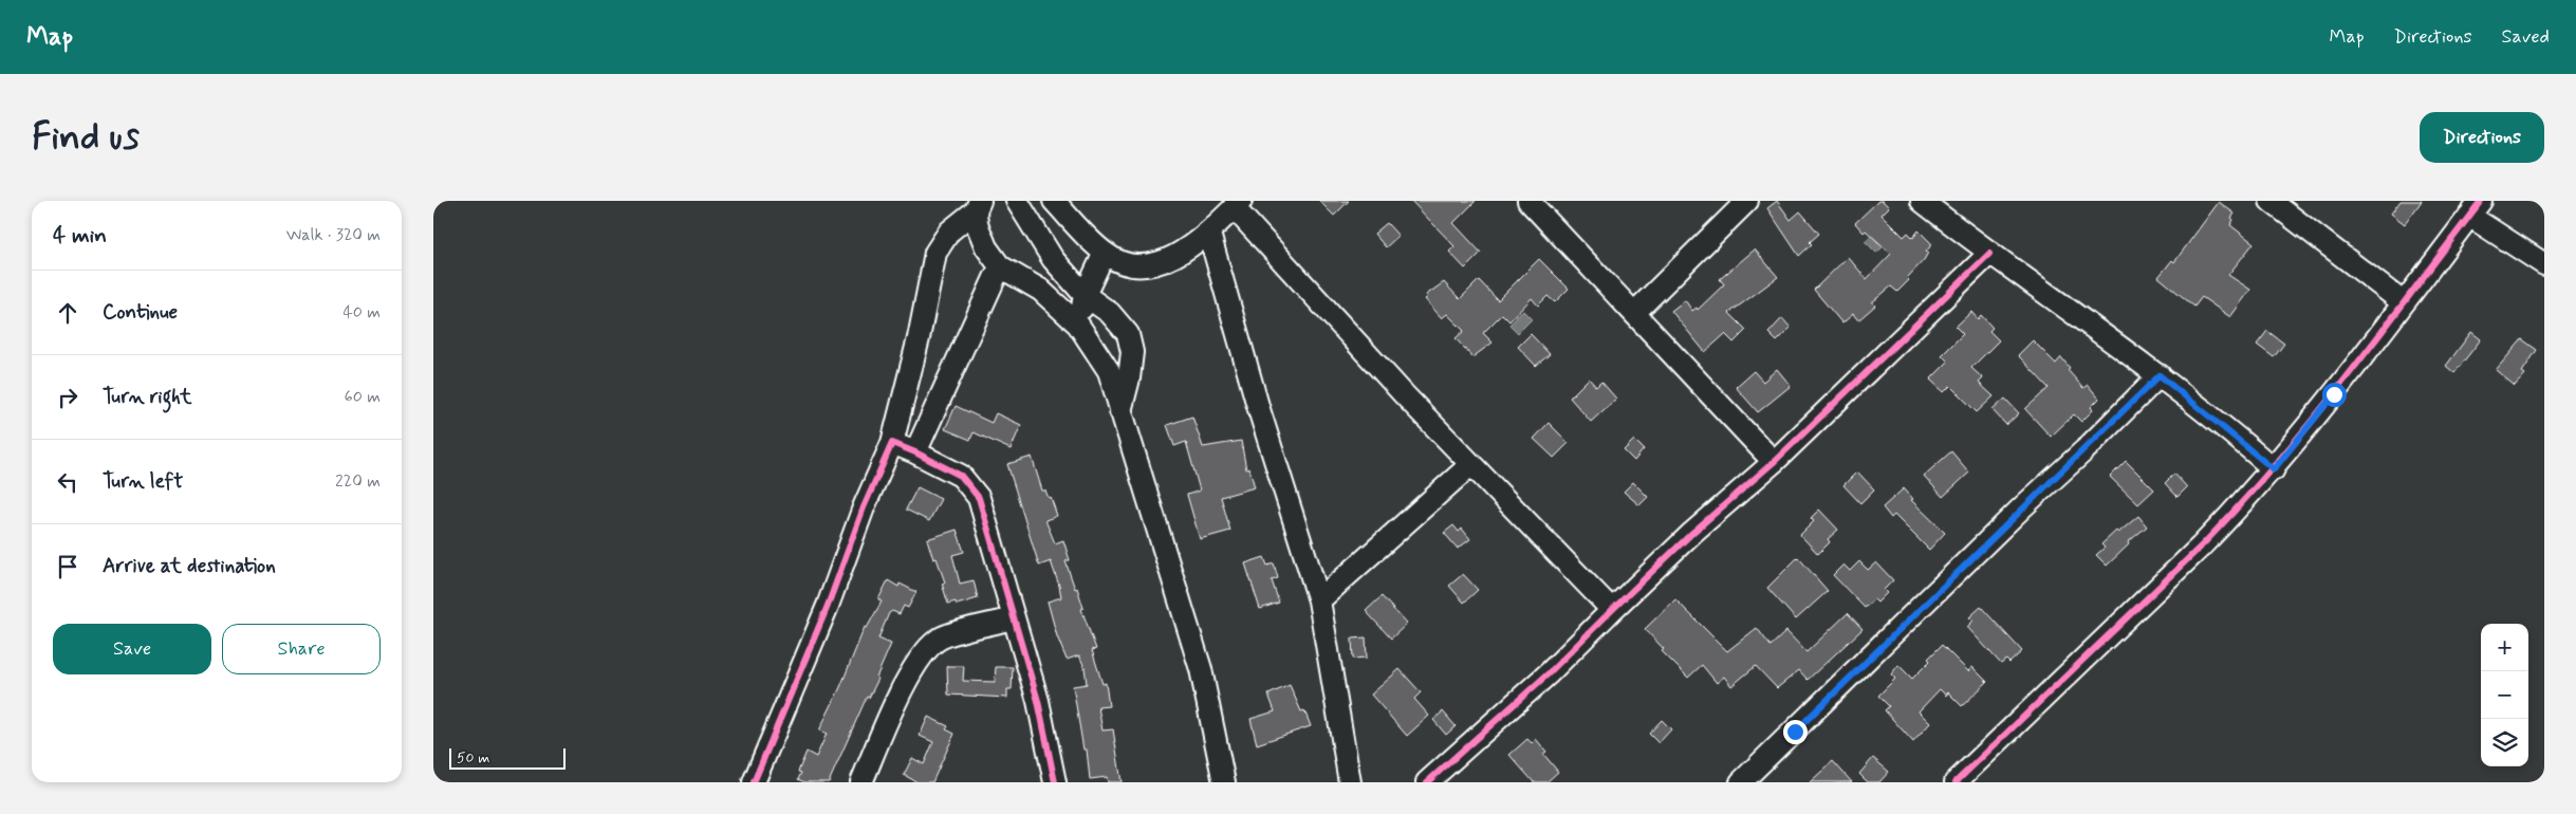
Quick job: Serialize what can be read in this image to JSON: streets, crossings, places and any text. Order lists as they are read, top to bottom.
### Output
{
  "scale_bar": "50 m",
  "page": {
    "header": "Map",
    "nav": ["Map", "Directions", "Saved"],
    "buttons": [
      "Directions",
      ["Save", "Share"]
    ],
    "title": "Find us",
    "heading": ["4 min", "Walk · 320 m"],
    "list": [
      ["Continue", "40 m"],
      ["Turn right", "60 m"],
      ["Turn left", "220 m"],
      "Arrive at destination"
    ],
    "map_buttons": ["+", "−"],
    "scale": "50 m"
  }
}
